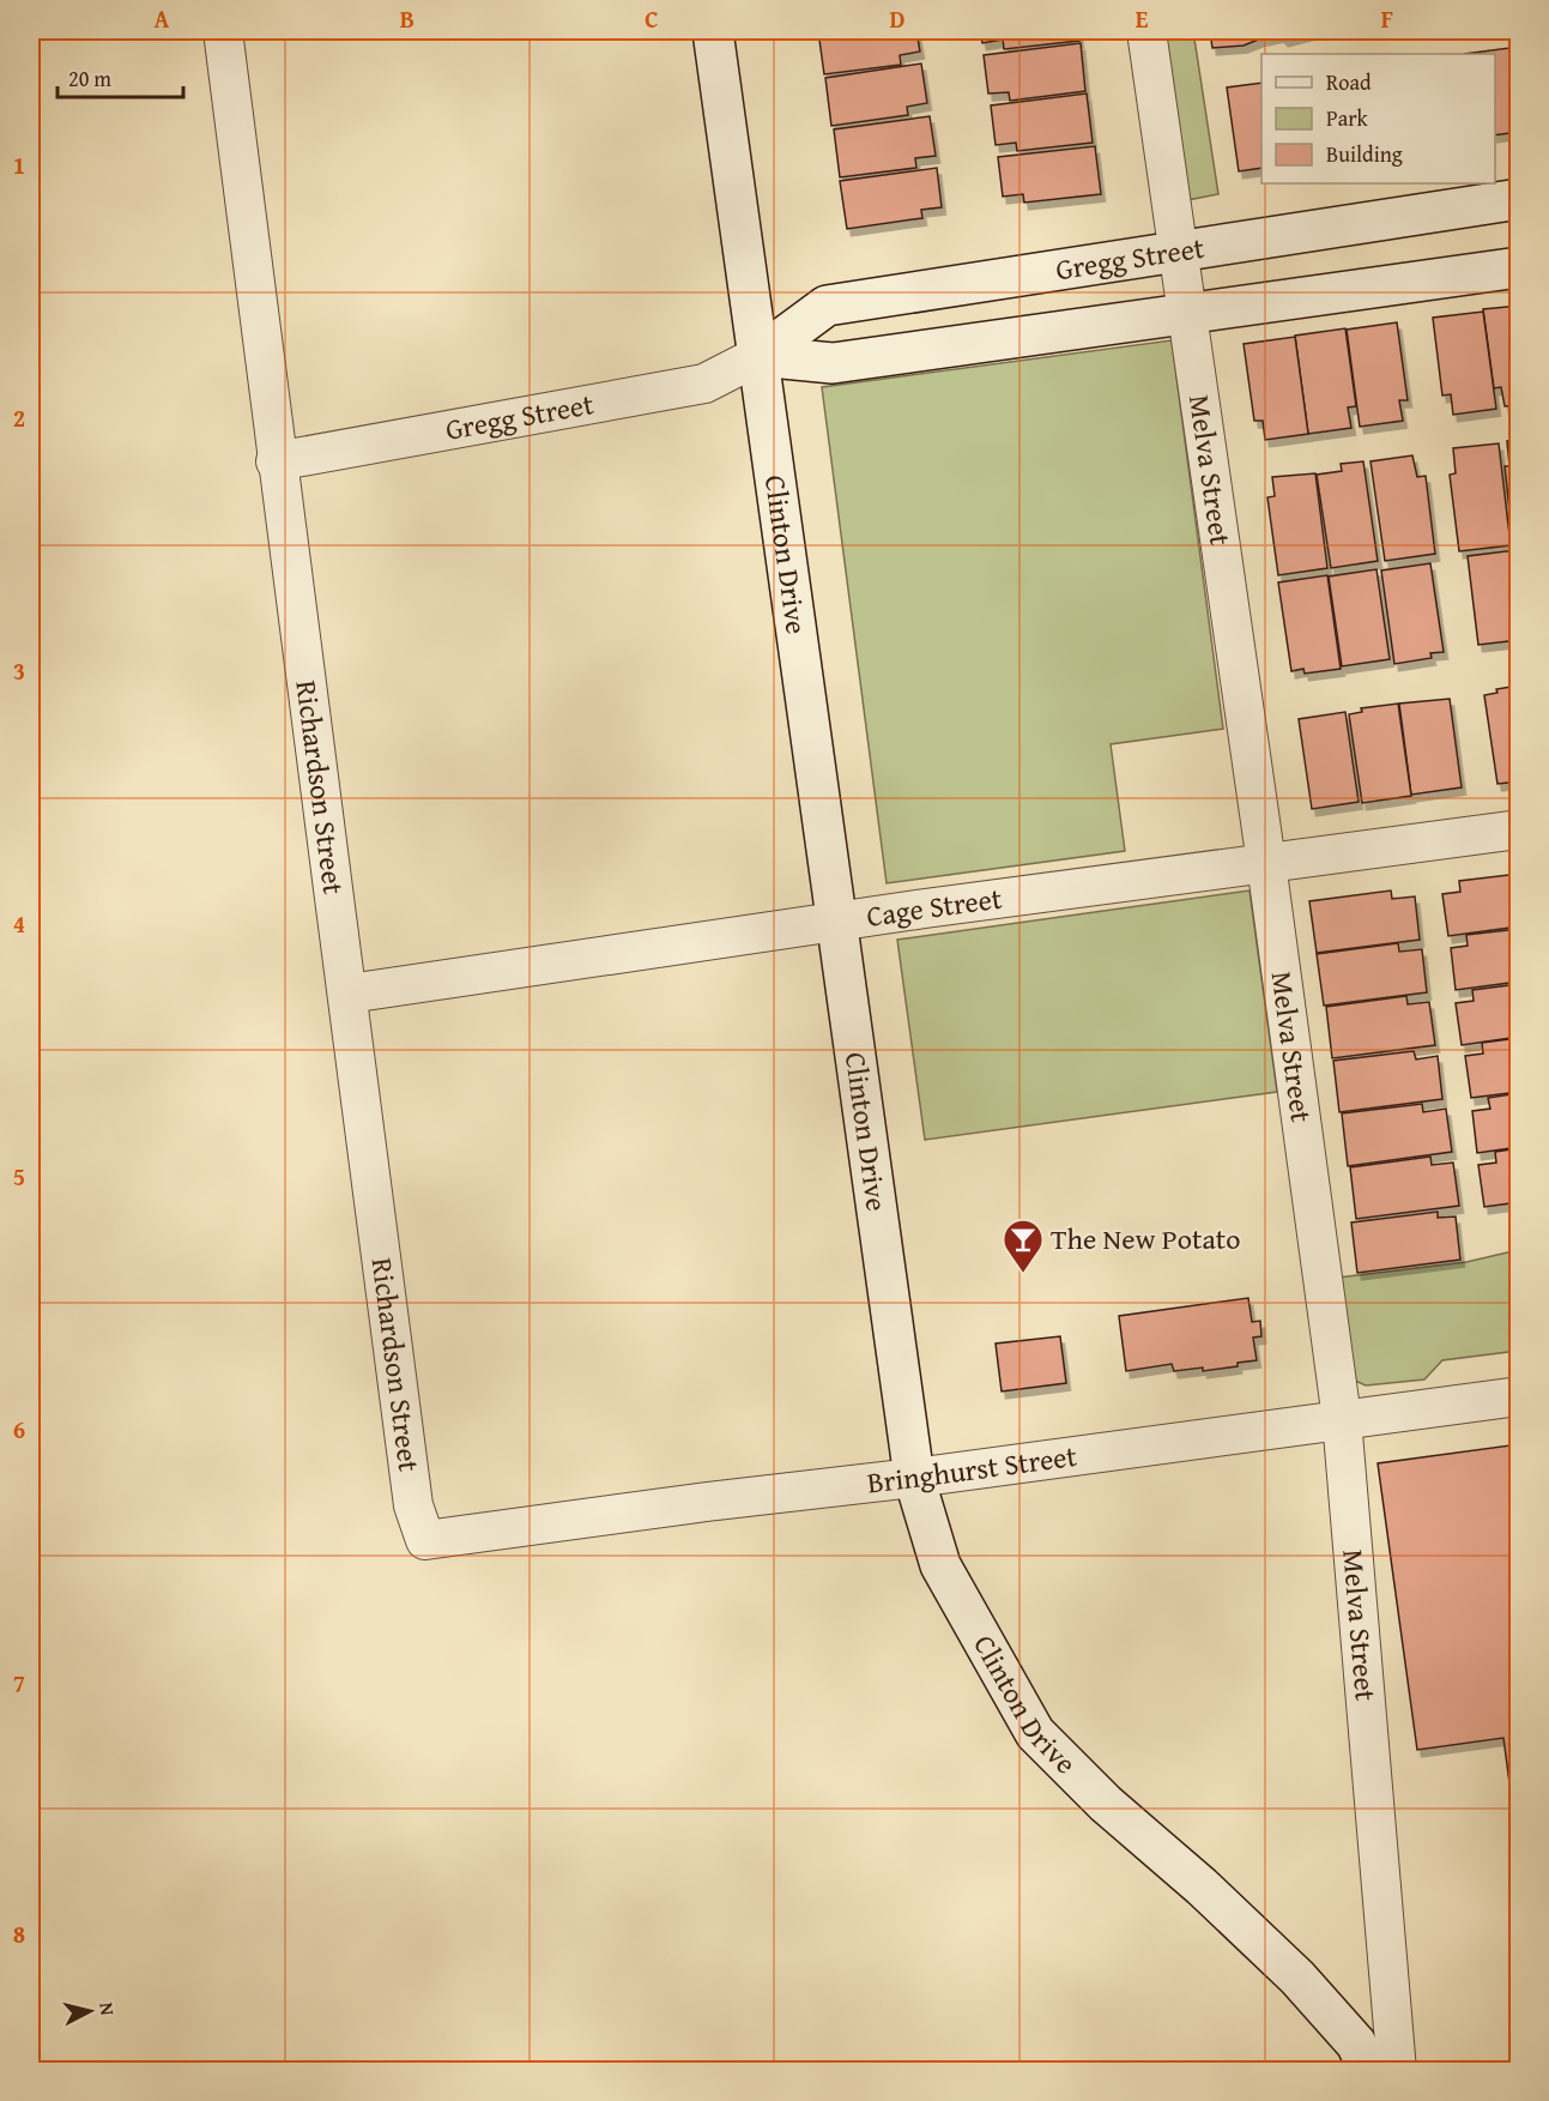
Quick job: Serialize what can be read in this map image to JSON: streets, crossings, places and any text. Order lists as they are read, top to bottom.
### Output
{
  "streets": {
    "main road": ["Gregg Street", "Clinton Drive"],
    "street": [
      "Melva Street",
      "Richardson Street",
      "Cage Street",
      "Bringhurst Street"
    ]
  },
  "crossings": [
    ["Gregg Street", "Melva Street"],
    ["Gregg Street", "Clinton Drive"],
    ["Gregg Street", "Richardson Street"],
    ["Melva Street", "Cage Street"],
    ["Melva Street", "Bringhurst Street"],
    ["Clinton Drive", "Cage Street"],
    ["Clinton Drive", "Bringhurst Street"],
    ["Richardson Street", "Cage Street"],
    ["Richardson Street", "Bringhurst Street"]
  ],
  "places": {
    "bar": ["The New Potato"]
  },
  "legend": ["Road", "Park", "Building"],
  "scale_bar": "20 m",
  "north": "right",
  "grid": {
    "columns": [
      "A",
      "B",
      "C",
      "D",
      "E",
      "F"
    ],
    "rows": [
      "1",
      "2",
      "3",
      "4",
      "5",
      "6",
      "7",
      "8"
    ]
  }
}
